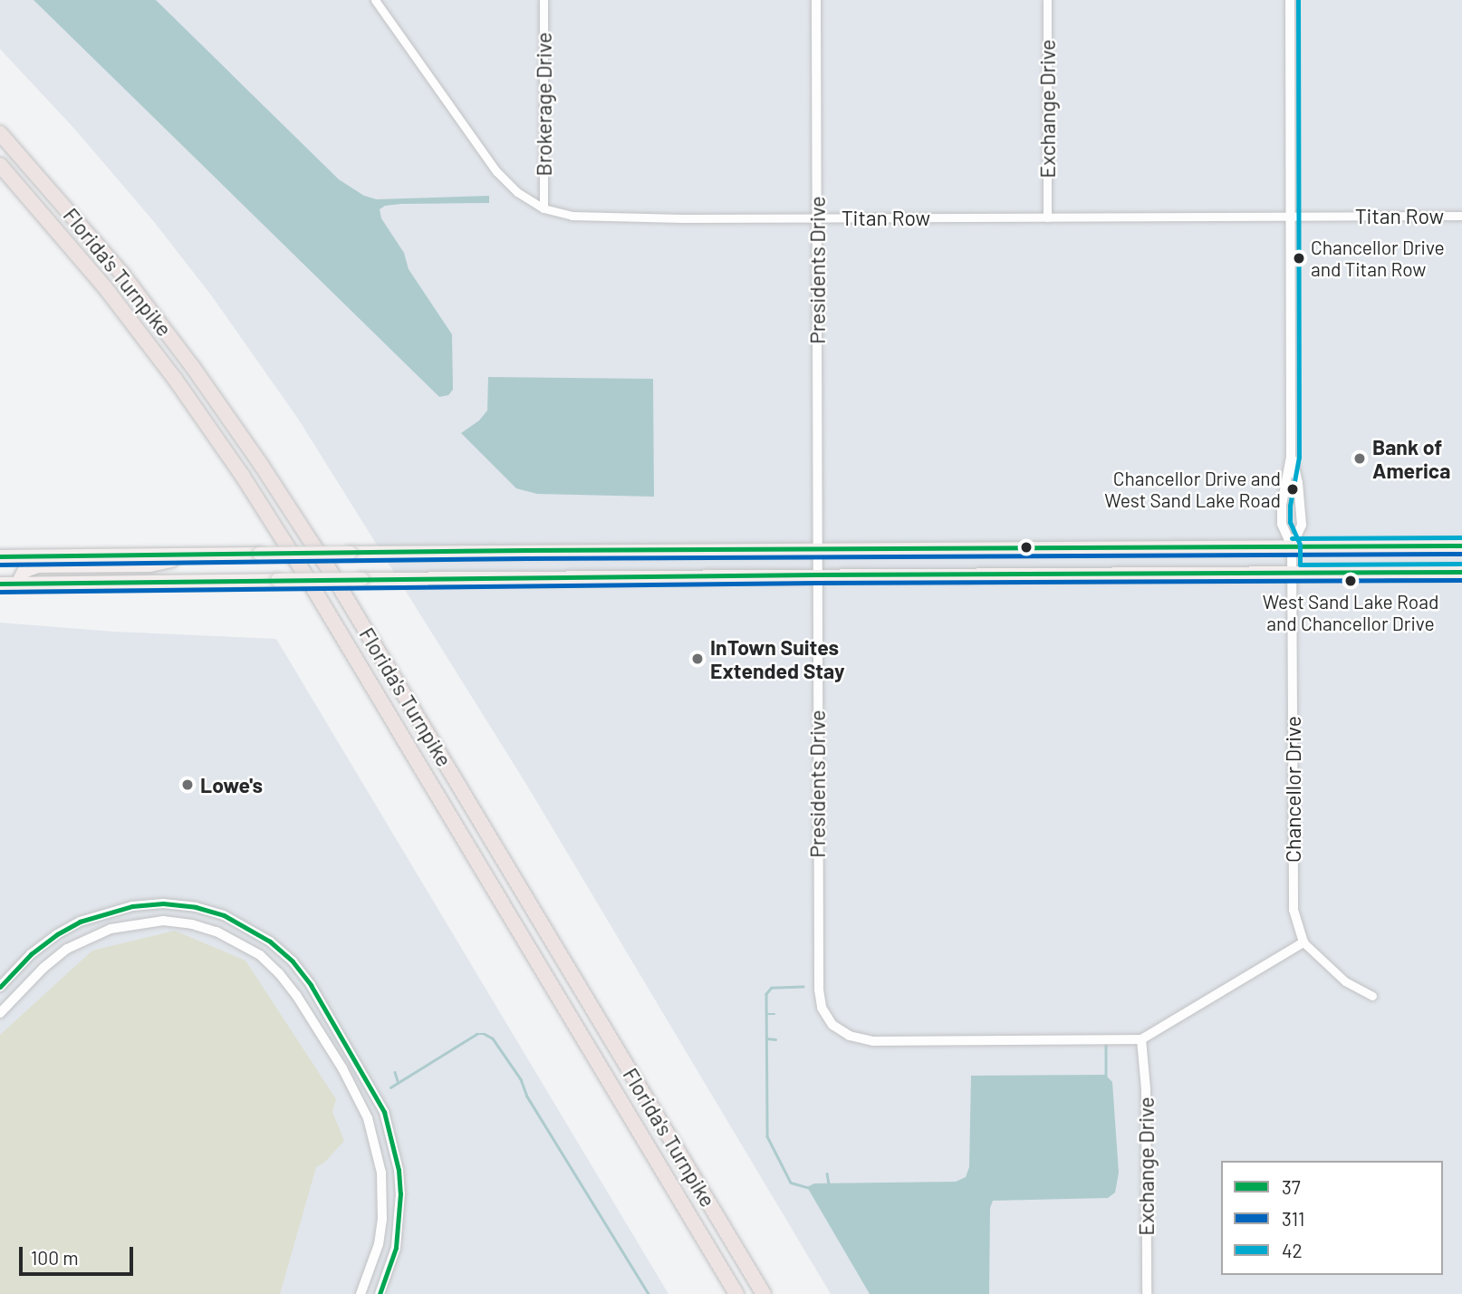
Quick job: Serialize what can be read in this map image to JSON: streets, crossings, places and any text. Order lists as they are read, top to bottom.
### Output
{
  "streets": {
    "highway": ["Florida's Turnpike"],
    "street": [
      "Brokerage Drive",
      "Exchange Drive",
      "Titan Row",
      "Presidents Drive",
      "Chancellor Drive"
    ]
  },
  "crossings": [
    ["Brokerage Drive", "Titan Row"],
    ["Exchange Drive", "Titan Row"],
    ["Exchange Drive", "Presidents Drive"],
    ["Titan Row", "Presidents Drive"],
    ["Titan Row", "Chancellor Drive"]
  ],
  "places": [
    "Chancellor Drive and Titan Row",
    "Bank of America",
    "Chancellor Drive and West Sand Lake Road",
    "West Sand Lake Road and Chancellor Drive",
    "InTown Suites Extended Stay",
    "Lowe's"
  ],
  "lines": ["transit line 42", "transit line 37", "transit line 311"],
  "legend": ["37", "311", "42"],
  "scale_bar": "100 m"
}
